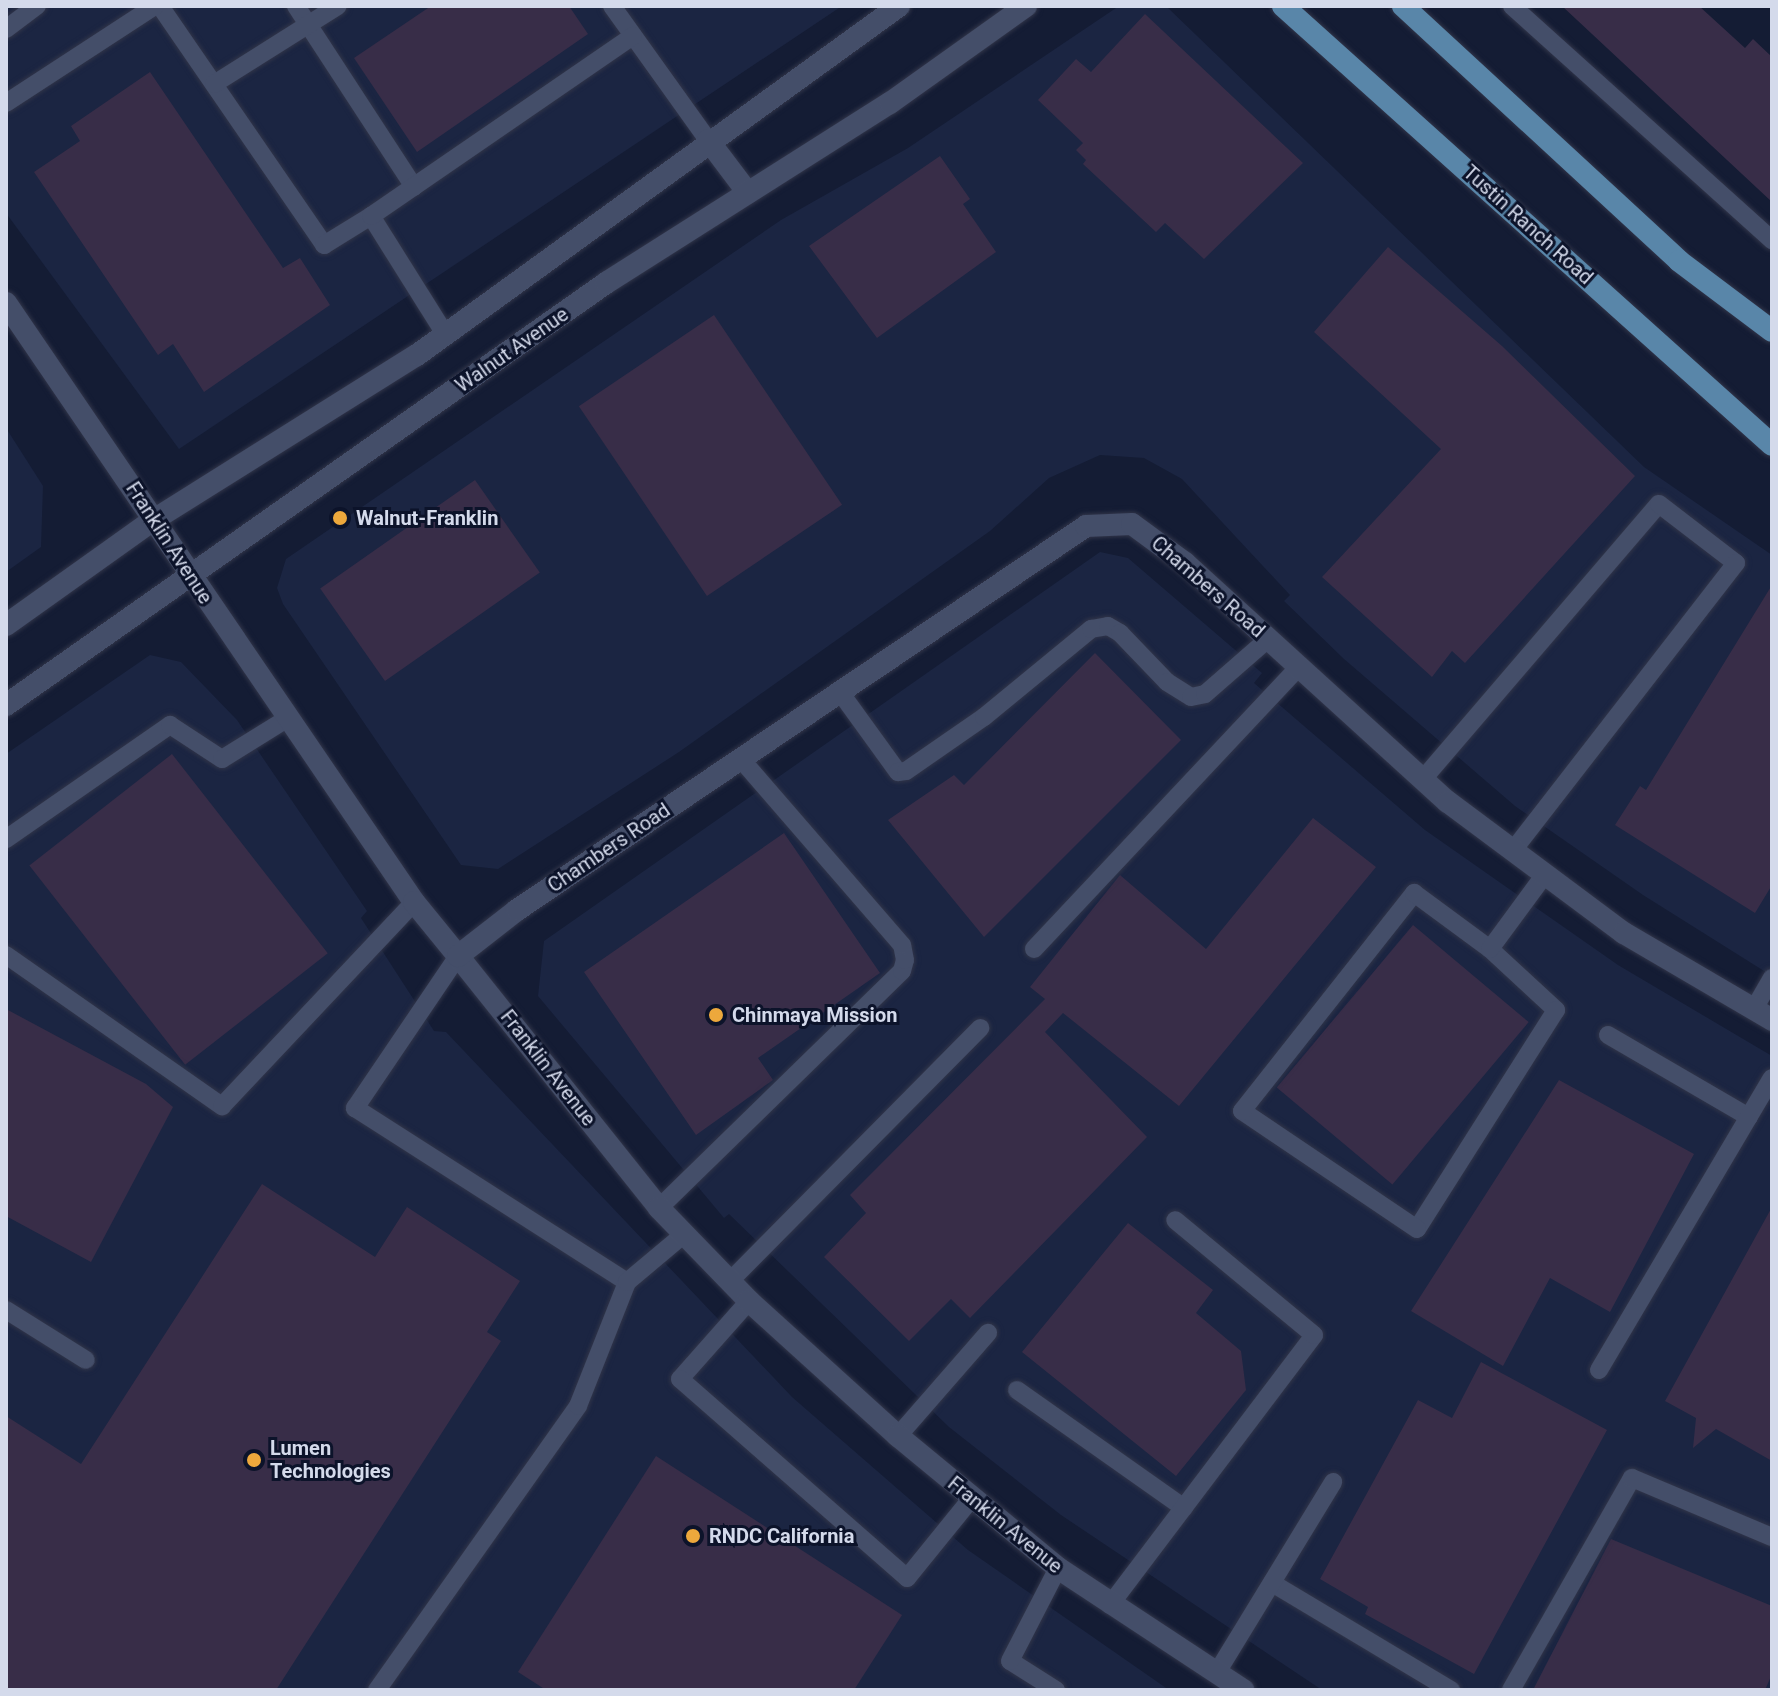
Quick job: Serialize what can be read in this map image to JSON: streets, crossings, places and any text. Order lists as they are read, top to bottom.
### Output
{
  "streets": {
    "main road": ["Tustin Ranch Road"],
    "street": ["Walnut Avenue", "Franklin Avenue", "Chambers Road"]
  },
  "crossings": [
    ["Walnut Avenue", "Franklin Avenue"],
    ["Franklin Avenue", "Chambers Road"]
  ],
  "places": [
    "Walnut-Franklin",
    "Chinmaya Mission",
    "Lumen Technologies",
    "RNDC California"
  ]
}
